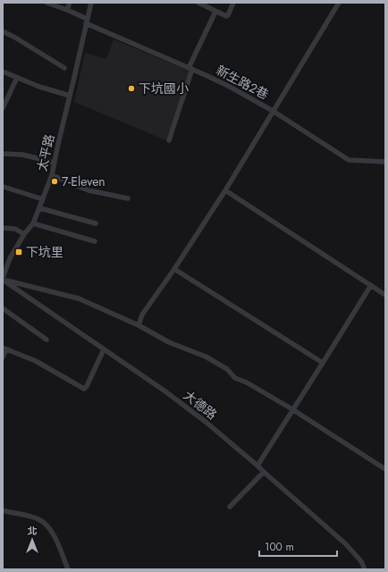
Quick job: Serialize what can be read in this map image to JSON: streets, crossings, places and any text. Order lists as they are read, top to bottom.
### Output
{
  "streets": {
    "street": ["新生路2巷", "太平路", "大德路"]
  },
  "crossings": [
    ["新生路2巷", "太平路"],
    ["太平路", "大德路"]
  ],
  "places": {
    "other": ["下坑國小", "7-Eleven"],
    "transit": ["下坑里"]
  },
  "scale_bar": "100 m",
  "north": "top"
}
